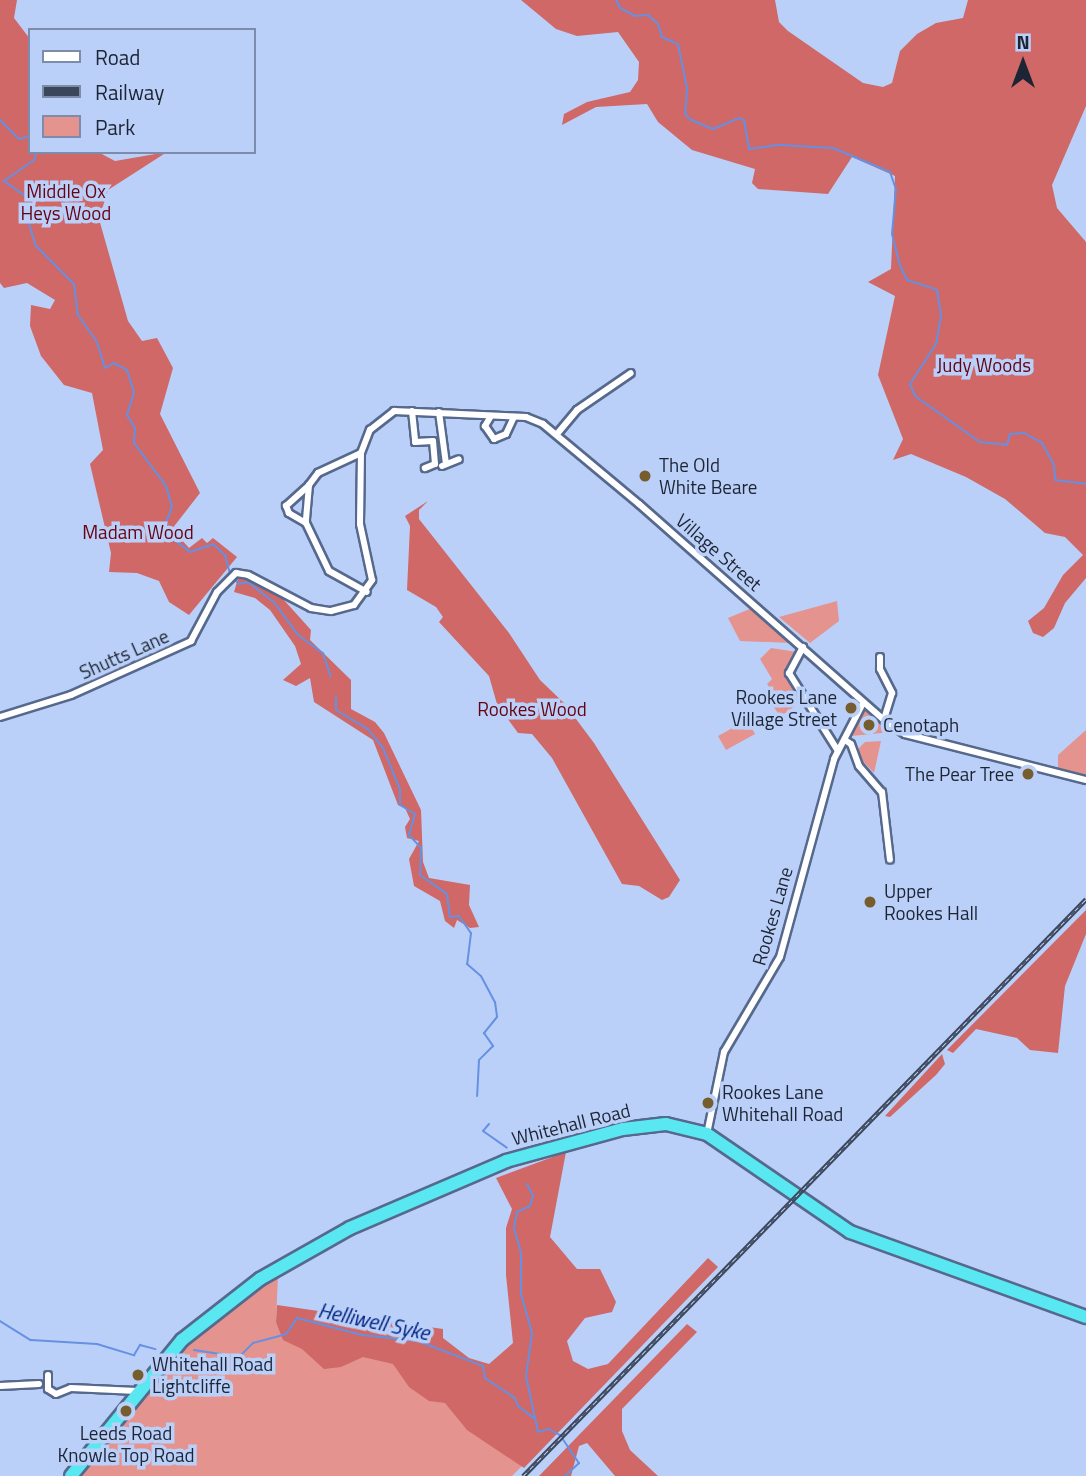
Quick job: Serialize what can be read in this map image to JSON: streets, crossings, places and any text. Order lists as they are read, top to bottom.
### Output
{
  "streets": {
    "highway": ["Whitehall Road"],
    "street": ["Village Street", "Shutts Lane", "Rookes Lane"]
  },
  "crossings": [
    ["Village Street", "Rookes Lane"],
    ["Rookes Lane", "Whitehall Road"]
  ],
  "water": ["Helliwell Syke"],
  "parks": [
    "Middle Ox Heys Wood",
    "Judy Woods",
    "Madam Wood",
    "Rookes Wood"
  ],
  "places": [
    "The Old White Beare",
    "Rookes Lane Village Street",
    "Cenotaph",
    "The Pear Tree",
    "Upper Rookes Hall",
    "Rookes Lane Whitehall Road",
    "Whitehall Road Lightcliffe",
    "Leeds Road Knowle Top Road"
  ],
  "legend": ["Road", "Railway", "Park"],
  "north": "top"
}
